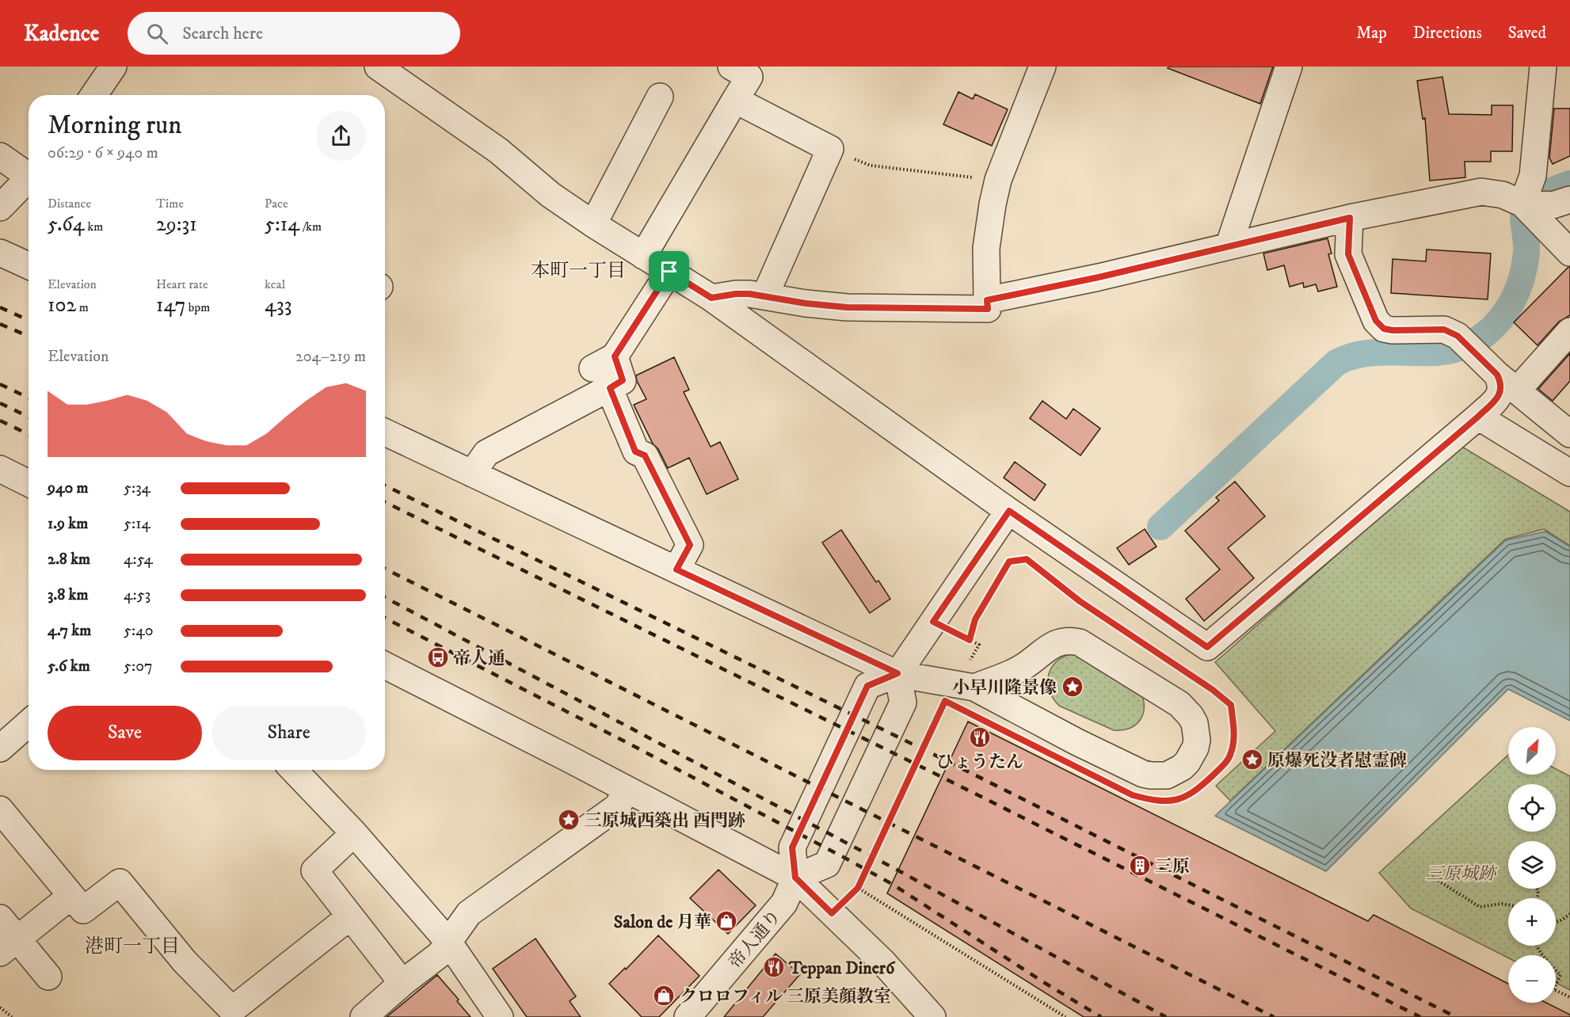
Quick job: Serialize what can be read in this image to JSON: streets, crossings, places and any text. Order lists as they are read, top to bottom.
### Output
{
  "streets": {
    "street": ["帝人通り"]
  },
  "districts": ["本町一丁目", "港町一丁目"],
  "parks": ["三原城跡"],
  "places": {
    "bus stop": ["帝人通"],
    "place": ["小早川隆景像", "原爆死没者慰霊碑", "三原城西築出 酉門跡"],
    "restaurant": ["ひょうたん", "Teppan Diner6"],
    "building": ["三原"],
    "shop": ["Salon de 月華", "クロロフィル 三原美顔教室"]
  },
  "north": "top right",
  "page": {
    "header": "Kadence",
    "search": "Search here",
    "nav": ["Map", "Directions", "Saved"],
    "heading": ["Morning run", "06:29 · 6 × 940 m"],
    "stats": [
      ["Distance", "5.64 km"],
      ["Time", "29:31"],
      ["Pace", "5:14 /km"],
      ["Elevation", "102 m"],
      ["Heart rate", "147 bpm"],
      ["kcal", "433"]
    ],
    "chart": ["Elevation", "204–219 m"],
    "list": [
      {
        "name": "940 m",
        "note": "5:34"
      },
      {
        "name": "1.9 km",
        "note": "5:14"
      },
      {
        "name": "2.8 km",
        "note": "4:54"
      },
      {
        "name": "3.8 km",
        "note": "4:53"
      },
      {
        "name": "4.7 km",
        "note": "5:40"
      },
      {
        "name": "5.6 km",
        "note": "5:07"
      }
    ],
    "buttons": ["Save", "Share"],
    "map_buttons": ["+", "−"]
  }
}
